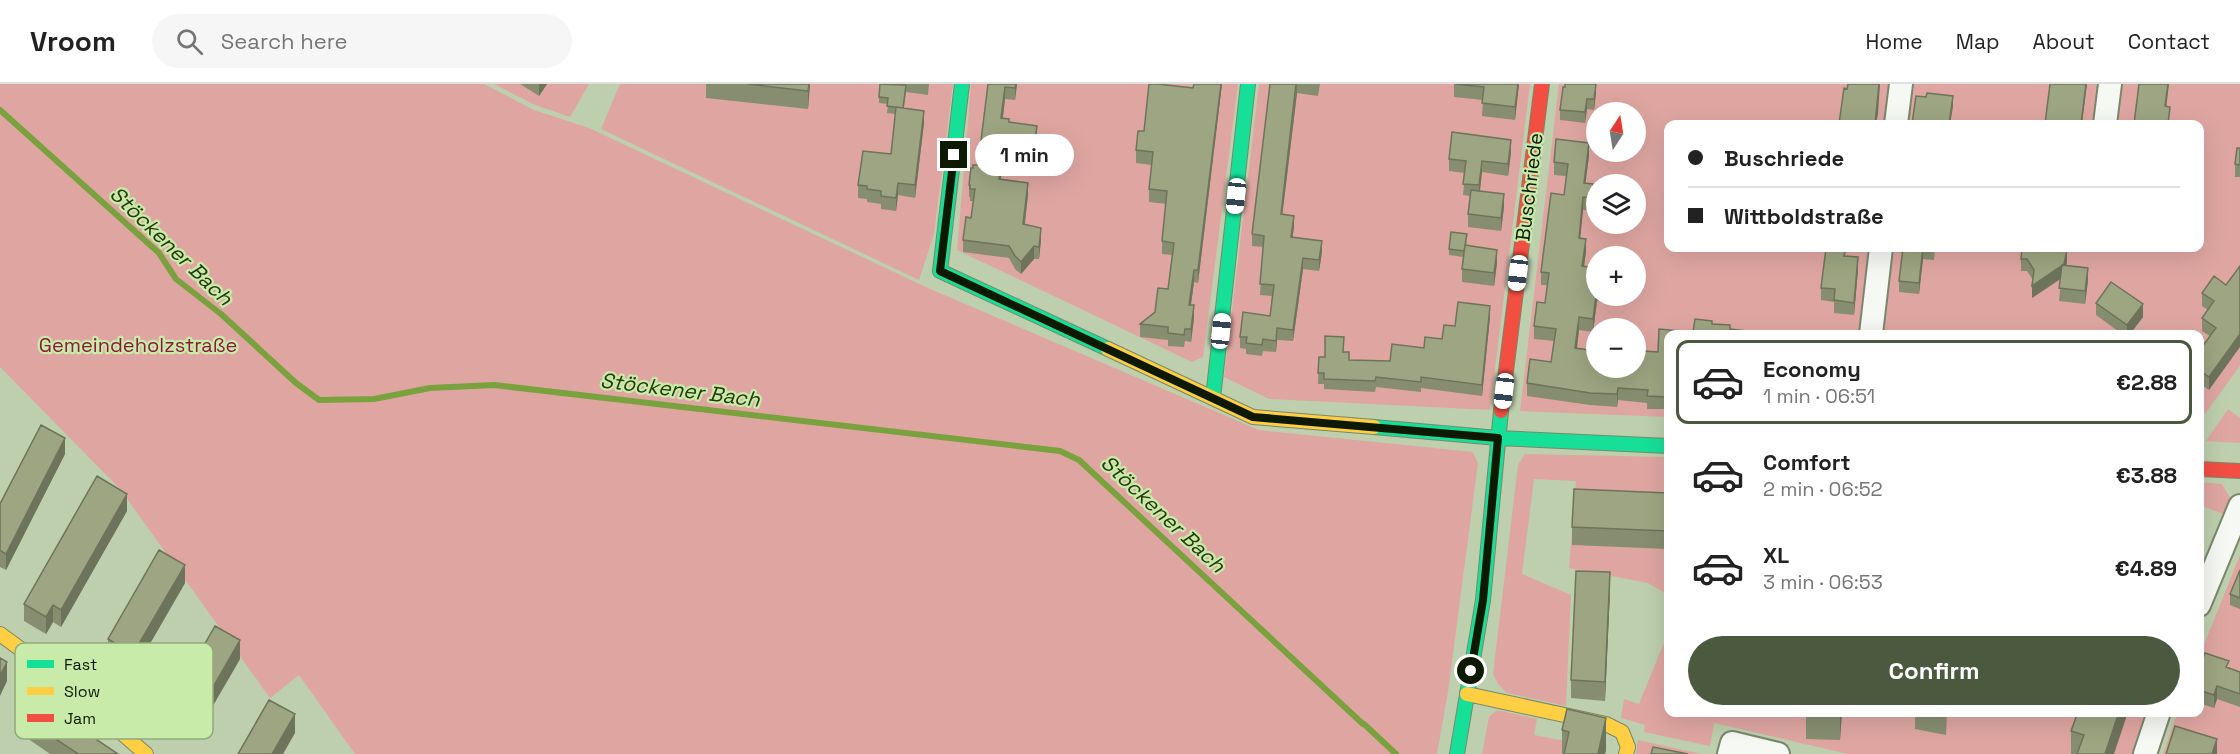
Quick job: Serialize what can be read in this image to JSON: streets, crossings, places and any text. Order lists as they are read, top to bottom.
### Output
{
  "streets": {
    "street": ["Buschriede"]
  },
  "water": ["Stöckener Bach"],
  "parks": ["Gemeindeholzstraße"],
  "legend": ["Fast", "Slow", "Jam"],
  "north": "top",
  "page": {
    "header": "Vroom",
    "search": "Search here",
    "nav": [
      "Home",
      "Map",
      "About",
      "Contact"
    ],
    "map_buttons": ["+", "−"],
    "banner": ["Buschriede", "Wittboldstraße"],
    "bubble": "1 min",
    "list": [
      {
        "name": "Economy",
        "note": "1 min · 06:51",
        "value": "€2.88"
      },
      {
        "name": "Comfort",
        "note": "2 min · 06:52",
        "value": "€3.88"
      },
      {
        "name": "XL",
        "note": "3 min · 06:53",
        "value": "€4.89"
      }
    ],
    "buttons": "Confirm"
  }
}
